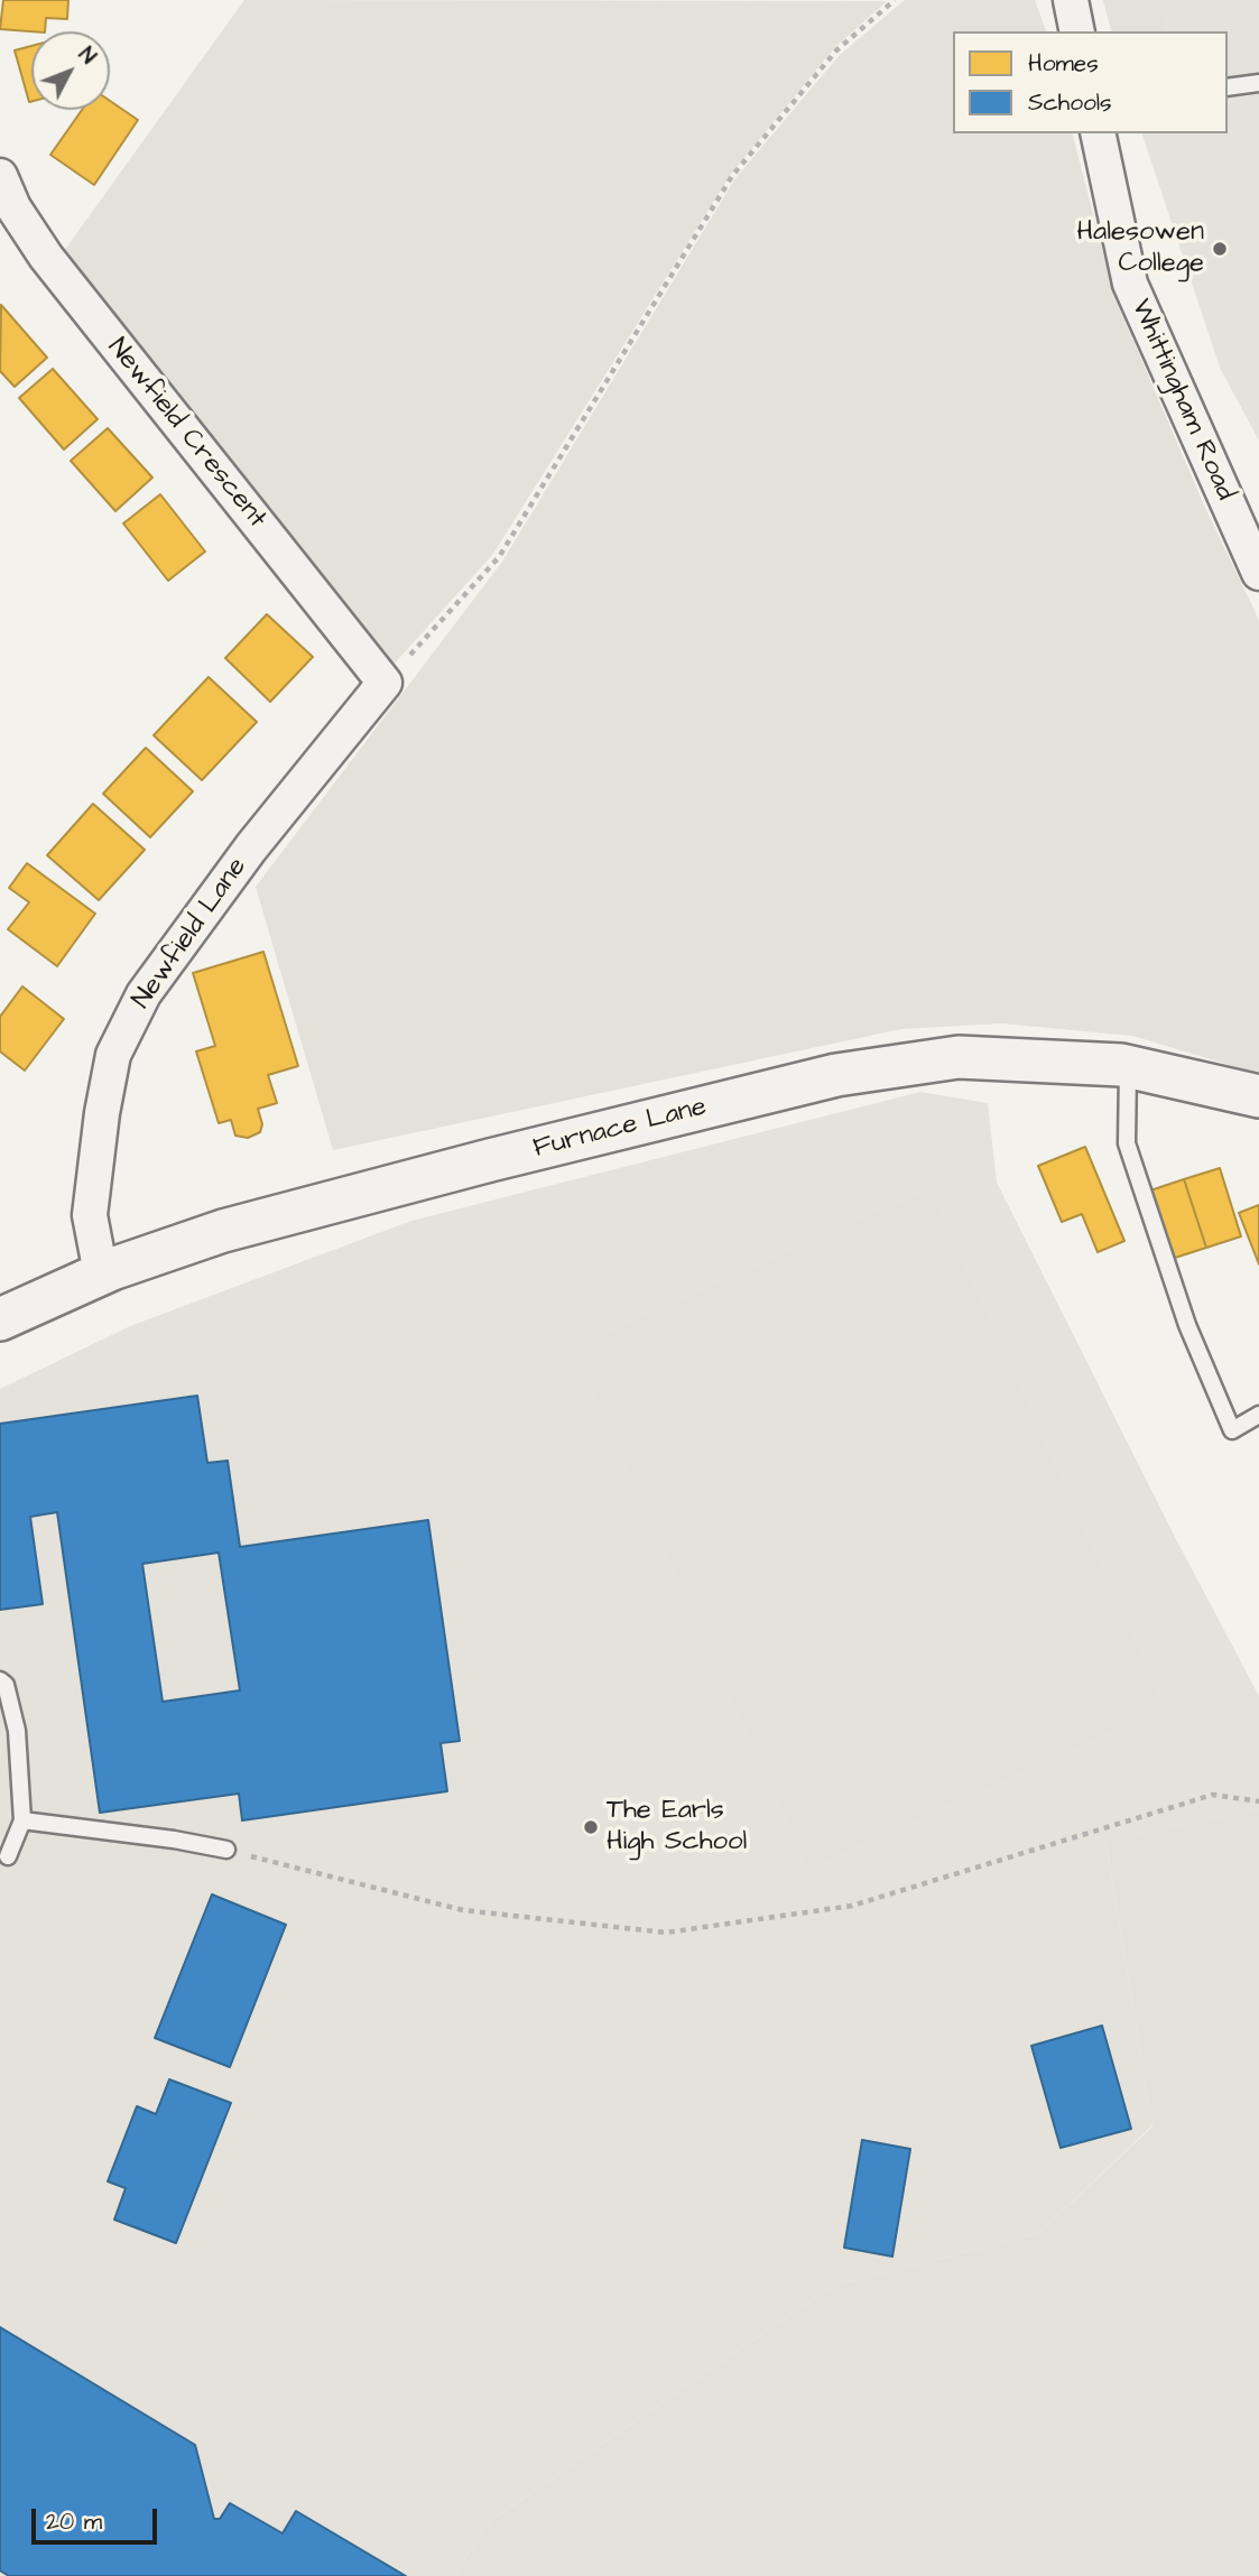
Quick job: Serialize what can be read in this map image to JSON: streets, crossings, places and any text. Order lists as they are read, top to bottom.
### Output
{
  "streets": {
    "street": [
      "Whittingham Road",
      "Newfield Crescent",
      "Newfield Lane",
      "Furnace Lane"
    ]
  },
  "crossings": [
    ["Newfield Crescent", "Newfield Lane"],
    ["Newfield Lane", "Furnace Lane"]
  ],
  "places": ["Halesowen College", "The Earls High School"],
  "legend": ["Homes", "Schools"],
  "scale_bar": "20 m",
  "north": "top right"
}
